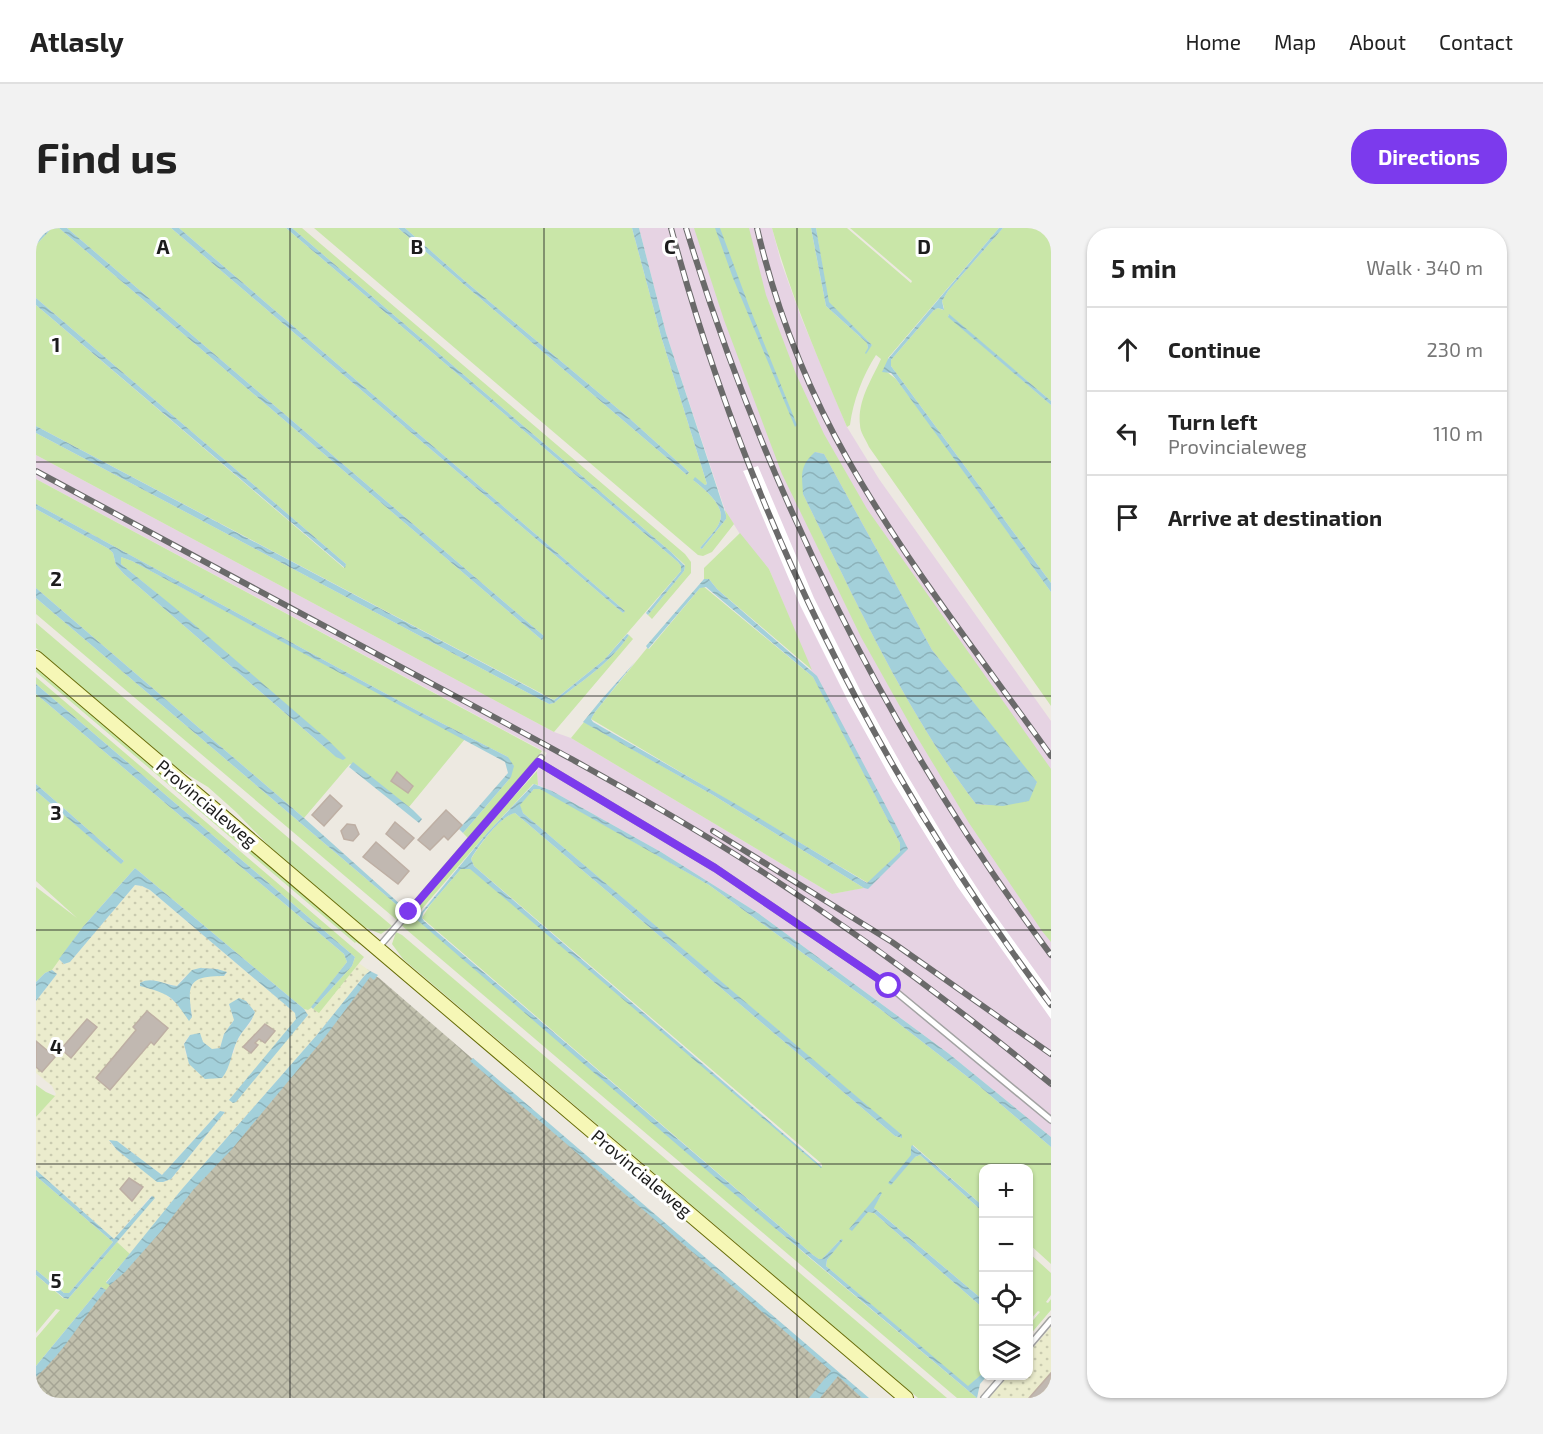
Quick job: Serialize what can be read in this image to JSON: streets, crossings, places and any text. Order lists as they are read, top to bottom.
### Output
{
  "streets": {
    "main road": ["Provincialeweg"]
  },
  "page": {
    "header": "Atlasly",
    "nav": [
      "Home",
      "Map",
      "About",
      "Contact"
    ],
    "buttons": "Directions",
    "title": "Find us",
    "heading": ["5 min", "Walk · 340 m"],
    "list": [
      ["Continue", "230 m"],
      ["Turn left", "Provincialeweg", "110 m"],
      "Arrive at destination"
    ],
    "map_buttons": ["+", "−"]
  },
  "grid": {
    "columns": [
      "A",
      "B",
      "C",
      "D"
    ],
    "rows": [
      "1",
      "2",
      "3",
      "4",
      "5"
    ]
  }
}
